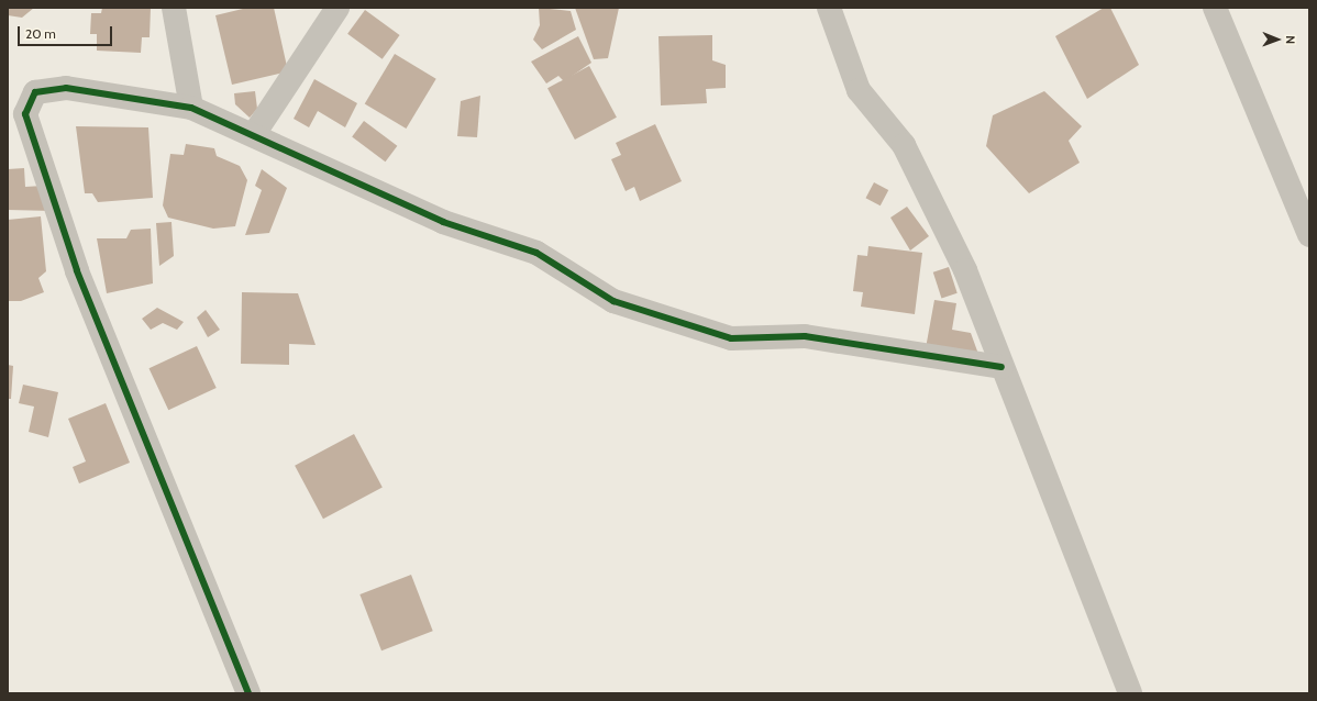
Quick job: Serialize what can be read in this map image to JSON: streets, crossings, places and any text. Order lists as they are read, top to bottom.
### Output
{
  "scale_bar": "20 m",
  "north": "right"
}
